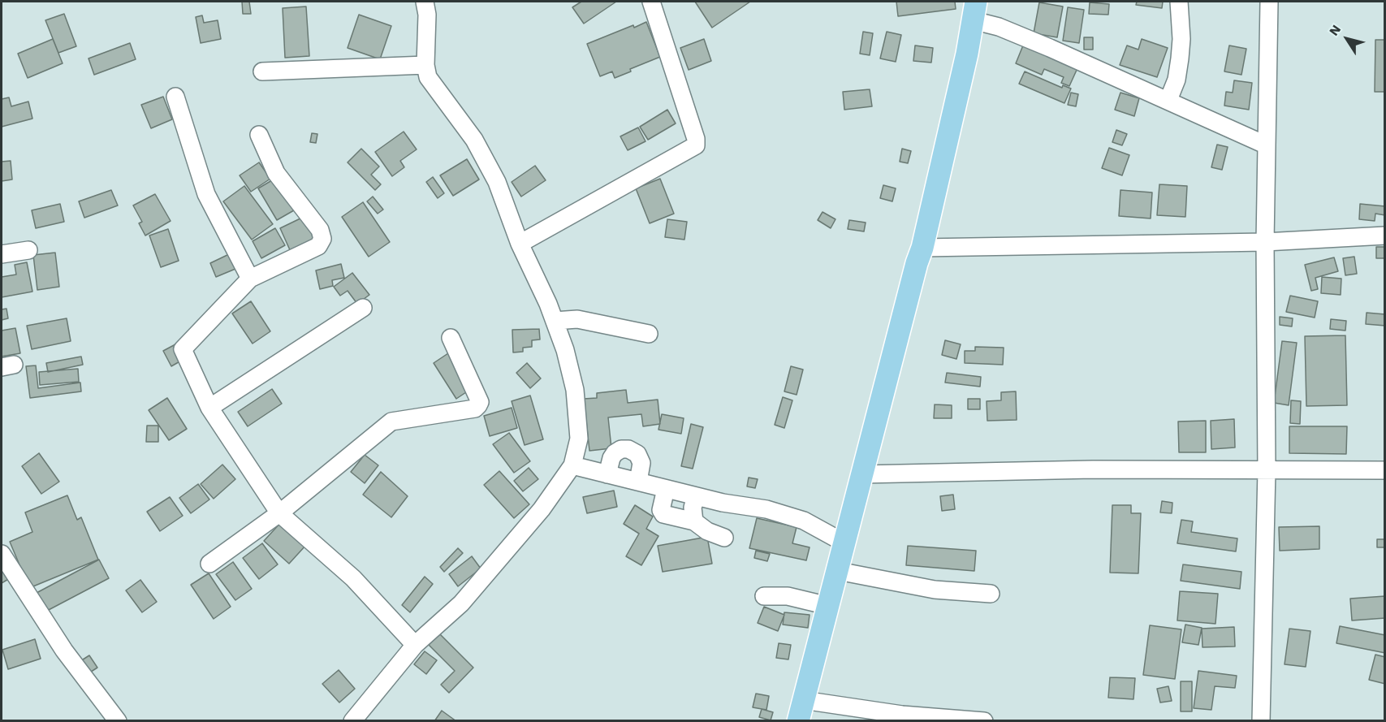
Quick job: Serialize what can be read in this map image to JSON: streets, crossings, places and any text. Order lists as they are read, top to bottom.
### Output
{
  "north": "top left"
}
